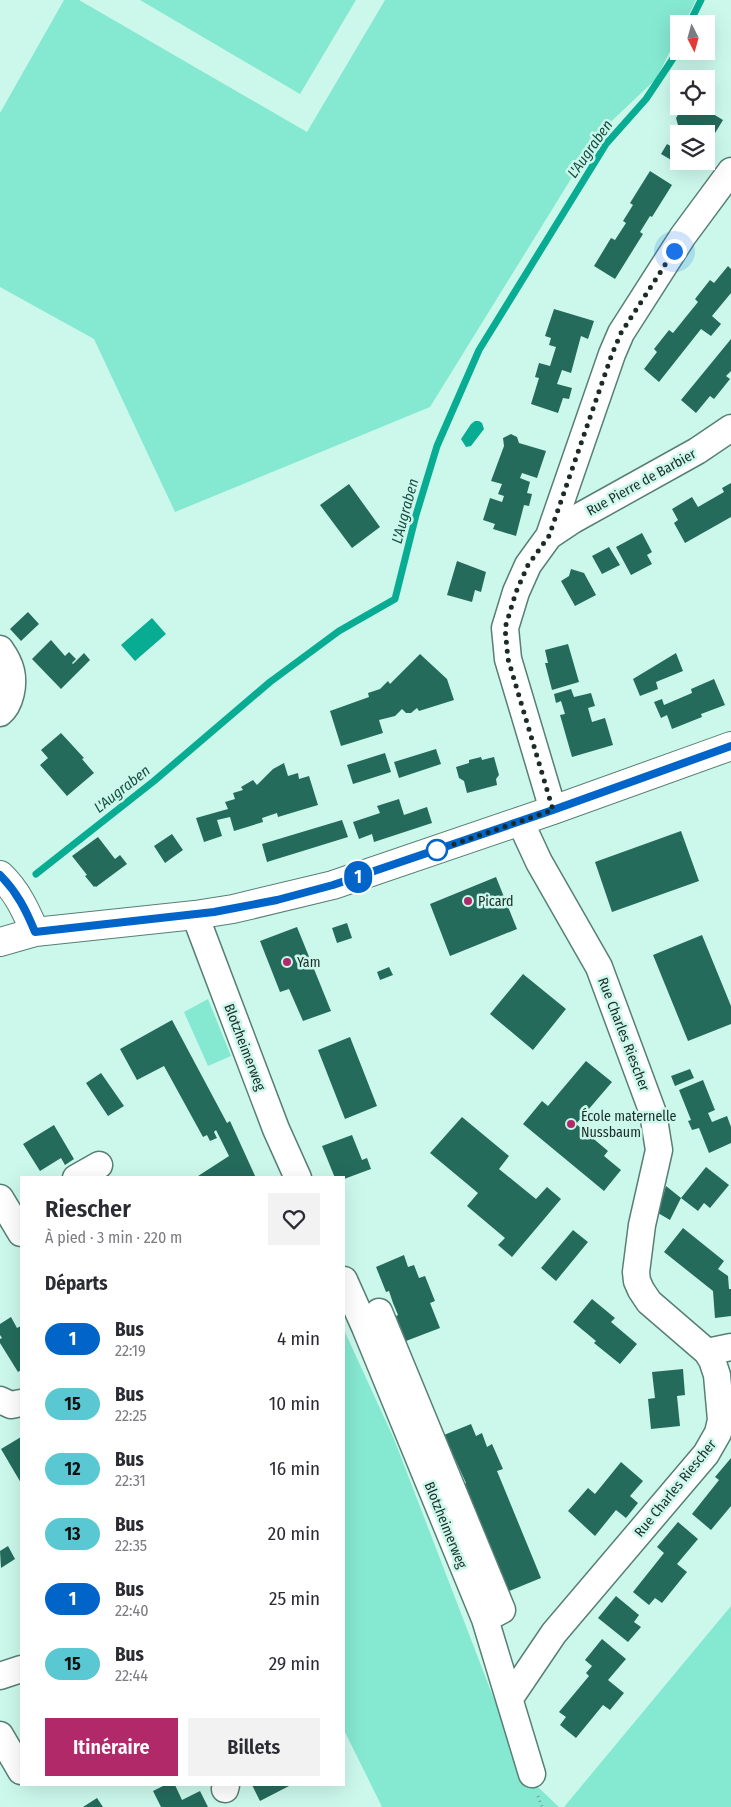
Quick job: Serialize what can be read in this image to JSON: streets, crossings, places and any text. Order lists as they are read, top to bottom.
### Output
{
  "streets": {
    "street": ["Rue Pierre de Barbier", "Rue Charles Riescher", "Blotzheimerweg"]
  },
  "crossings": [
    ["Rue Charles Riescher", "Blotzheimerweg"]
  ],
  "water": ["L'Augraben"],
  "places": ["Picard", "Yam", "École maternelle Nussbaum"],
  "lines": ["bus line 1"],
  "north": "bottom",
  "page": {
    "on_map": "1",
    "heading": [
      ["Riescher", "À pied · 3 min · 220 m"],
      "Départs"
    ],
    "list": [
      {
        "mark": "1",
        "name": "Bus",
        "note": "22:19",
        "value": "4 min"
      },
      {
        "mark": "15",
        "name": "Bus",
        "note": "22:25",
        "value": "10 min"
      },
      {
        "mark": "12",
        "name": "Bus",
        "note": "22:31",
        "value": "16 min"
      },
      {
        "mark": "13",
        "name": "Bus",
        "note": "22:35",
        "value": "20 min"
      },
      {
        "mark": "1",
        "name": "Bus",
        "note": "22:40",
        "value": "25 min"
      },
      {
        "mark": "15",
        "name": "Bus",
        "note": "22:44",
        "value": "29 min"
      }
    ],
    "buttons": ["Itinéraire", "Billets"]
  }
}
